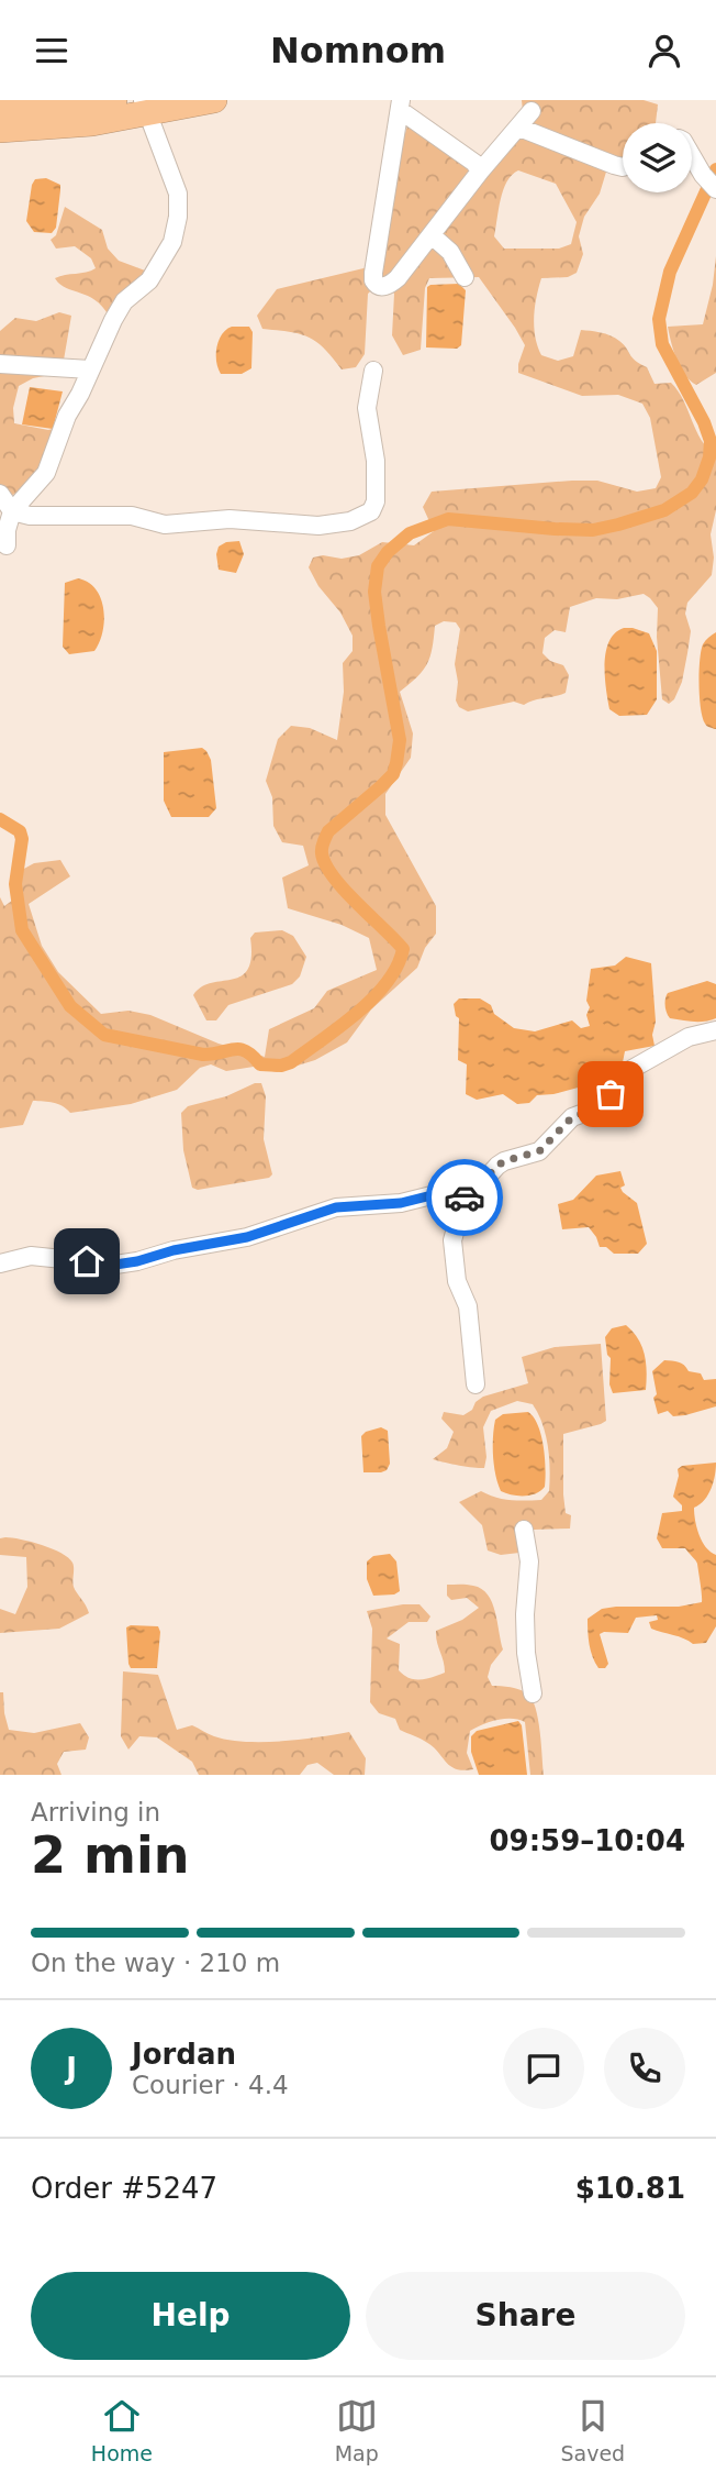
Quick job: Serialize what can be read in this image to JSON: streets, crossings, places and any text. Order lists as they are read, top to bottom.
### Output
{
  "page": {
    "header": "Nomnom",
    "heading": ["2 min", "Arriving in", "09:59–10:04"],
    "panel": [
      "Jordan",
      "Courier · 4.4",
      "Order #5247",
      "$10.81"
    ],
    "bar": "On the way · 210 m",
    "round": "J",
    "buttons": ["Help", "Share"],
    "tabs": ["Home", "Map", "Saved"]
  }
}
